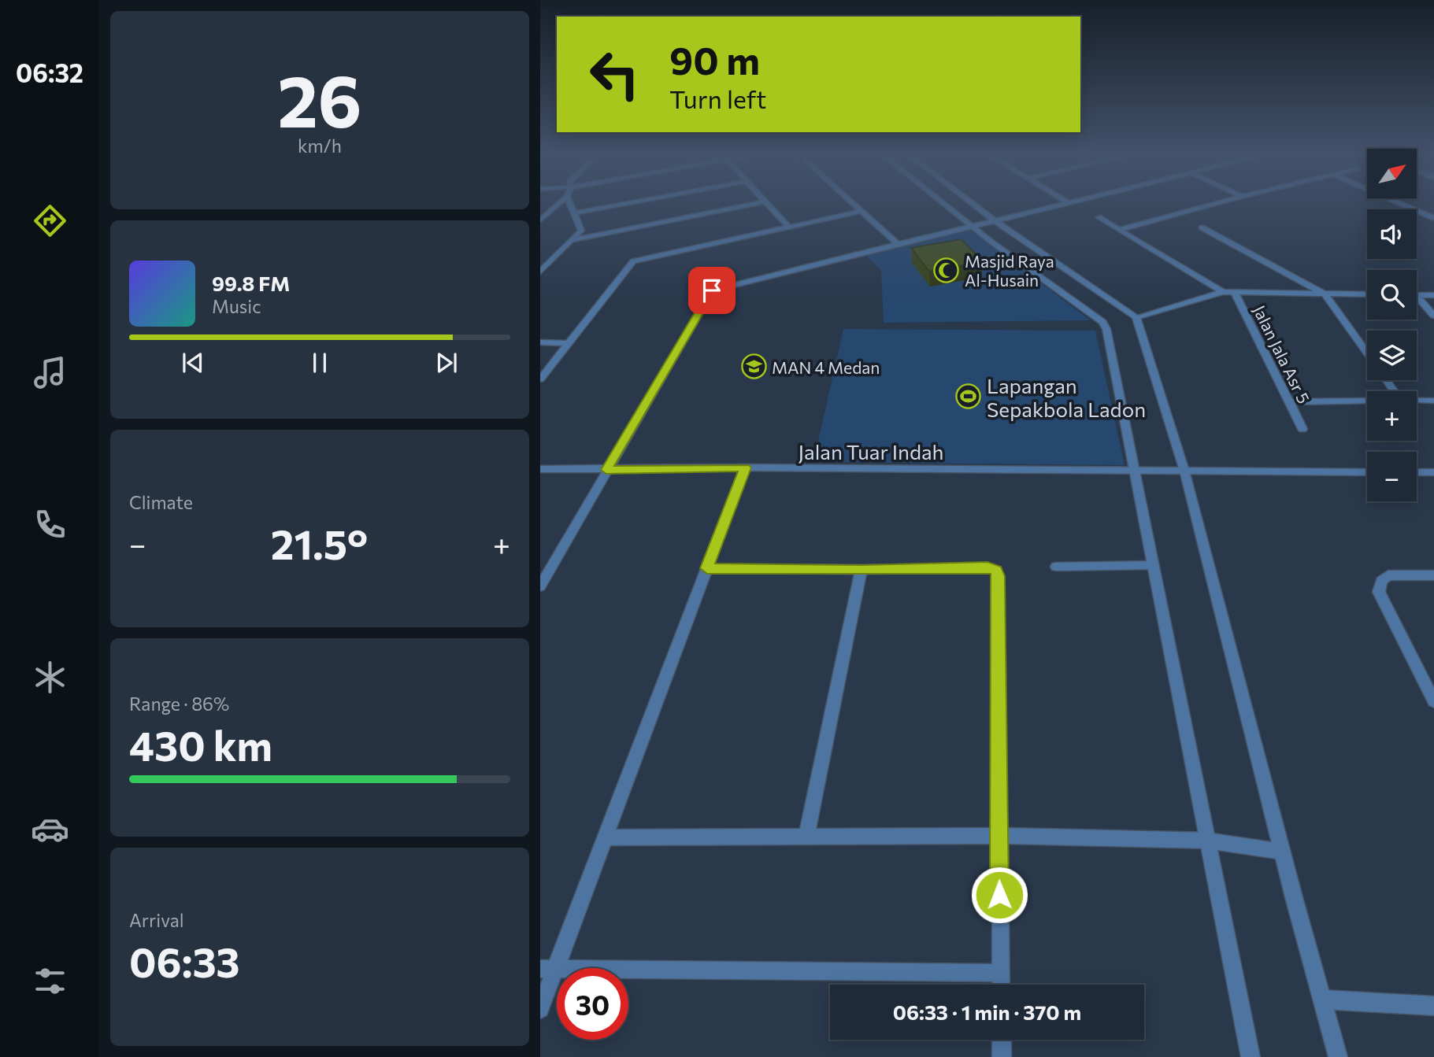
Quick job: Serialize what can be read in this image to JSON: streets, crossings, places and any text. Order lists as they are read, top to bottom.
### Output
{
  "streets": {
    "street": ["Jalan Jala Asr 5", "Jalan Tuar Indah"]
  },
  "places": {
    "mosque": ["Masjid Raya Al-Husain"],
    "school or university": ["MAN 4 Medan"],
    "sports": ["Lapangan Sepakbola Ladon"]
  },
  "north": "top right",
  "page": {
    "tabs": "06:32",
    "tile": [
      ["26", "km/h"],
      "Climate",
      ["Range · 86%", "430 km"],
      ["Arrival", "06:33"]
    ],
    "turn": ["90 m", "Turn left"],
    "map_buttons": ["+", "−"],
    "song": ["99.8 FM", "Music"],
    "heat": ["−", "21.5°", "+"],
    "limit": "30",
    "trip": "06:33 · 1 min · 370 m"
  }
}
